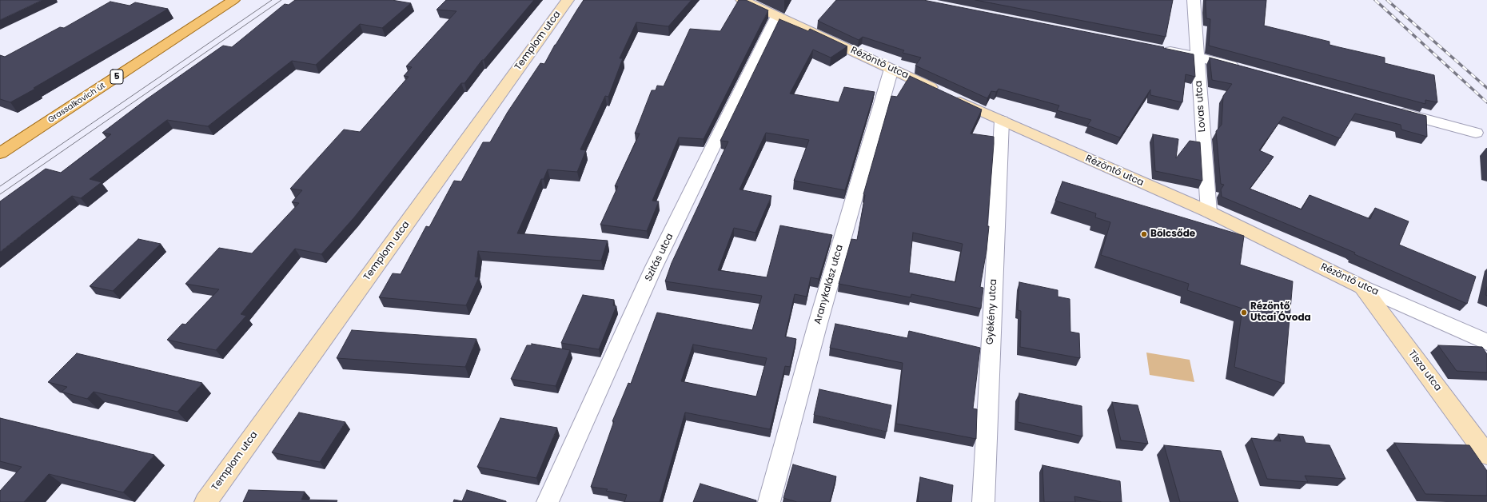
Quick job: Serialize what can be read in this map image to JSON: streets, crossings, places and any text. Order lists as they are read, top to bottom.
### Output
{
  "streets": {
    "main road": [
      "Templom utca",
      "Rézöntő utca",
      "5",
      "Grassalkovich út",
      "Tisza utca"
    ],
    "street": [
      "Lovas utca",
      "Szitás utca",
      "Aranykalász utca",
      "Gyékény utca"
    ]
  },
  "crossings": [
    ["Rézöntő utca", "Lovas utca"],
    ["Rézöntő utca", "Szitás utca"],
    ["Rézöntő utca", "Aranykalász utca"],
    ["Rézöntő utca", "Gyékény utca"],
    ["Rézöntő utca", "Tisza utca"]
  ],
  "places": ["Bölcsőde", "Rézöntő Utcai Óvoda"]
}
